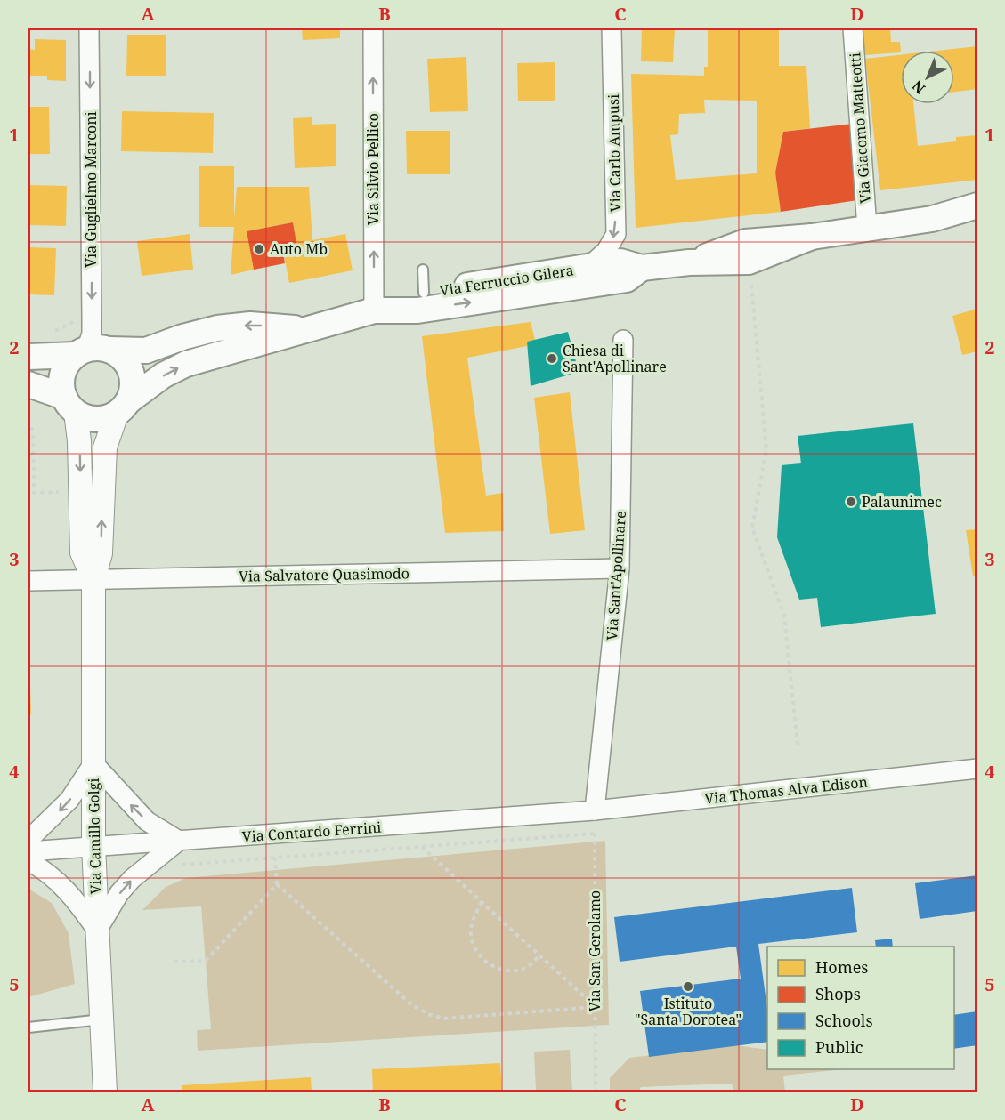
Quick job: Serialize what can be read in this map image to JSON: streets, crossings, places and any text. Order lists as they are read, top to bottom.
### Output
{
  "streets": {
    "main road": ["Via Ferruccio Gilera"],
    "street": [
      "Via Giacomo Matteotti",
      "Via Carlo Ampusi",
      "Via Silvio Pellico",
      "Via Guglielmo Marconi",
      "Via Salvatore Quasimodo",
      "Via Sant'Apollinare",
      "Via Thomas Alva Edison",
      "Via Contardo Ferrini",
      "Via Camillo Golgi"
    ],
    "path": ["Via San Gerolamo"]
  },
  "crossings": [
    ["Via Giacomo Matteotti", "Via Ferruccio Gilera"],
    ["Via Carlo Ampusi", "Via Ferruccio Gilera"],
    ["Via Silvio Pellico", "Via Ferruccio Gilera"],
    ["Via Guglielmo Marconi", "Via Ferruccio Gilera"],
    ["Via Salvatore Quasimodo", "Via Sant'Apollinare"],
    ["Via Salvatore Quasimodo", "Via Camillo Golgi"],
    ["Via Sant'Apollinare", "Via Thomas Alva Edison"],
    ["Via Sant'Apollinare", "Via Contardo Ferrini"],
    ["Via Sant'Apollinare", "Via San Gerolamo"],
    ["Via Thomas Alva Edison", "Via Contardo Ferrini"],
    ["Via Thomas Alva Edison", "Via San Gerolamo"],
    ["Via Contardo Ferrini", "Via Camillo Golgi"],
    ["Via Contardo Ferrini", "Via San Gerolamo"]
  ],
  "one_way": ["Via Carlo Ampusi", "Via Silvio Pellico", "Via Guglielmo Marconi"],
  "places": [
    "Auto Mb",
    "Chiesa di Sant'Apollinare",
    "Palaunimec",
    "Istituto \"Santa Dorotea\""
  ],
  "legend": [
    "Homes",
    "Shops",
    "Schools",
    "Public"
  ],
  "north": "bottom left",
  "grid": {
    "columns": [
      "A",
      "B",
      "C",
      "D"
    ],
    "rows": [
      "1",
      "2",
      "3",
      "4",
      "5"
    ]
  }
}
